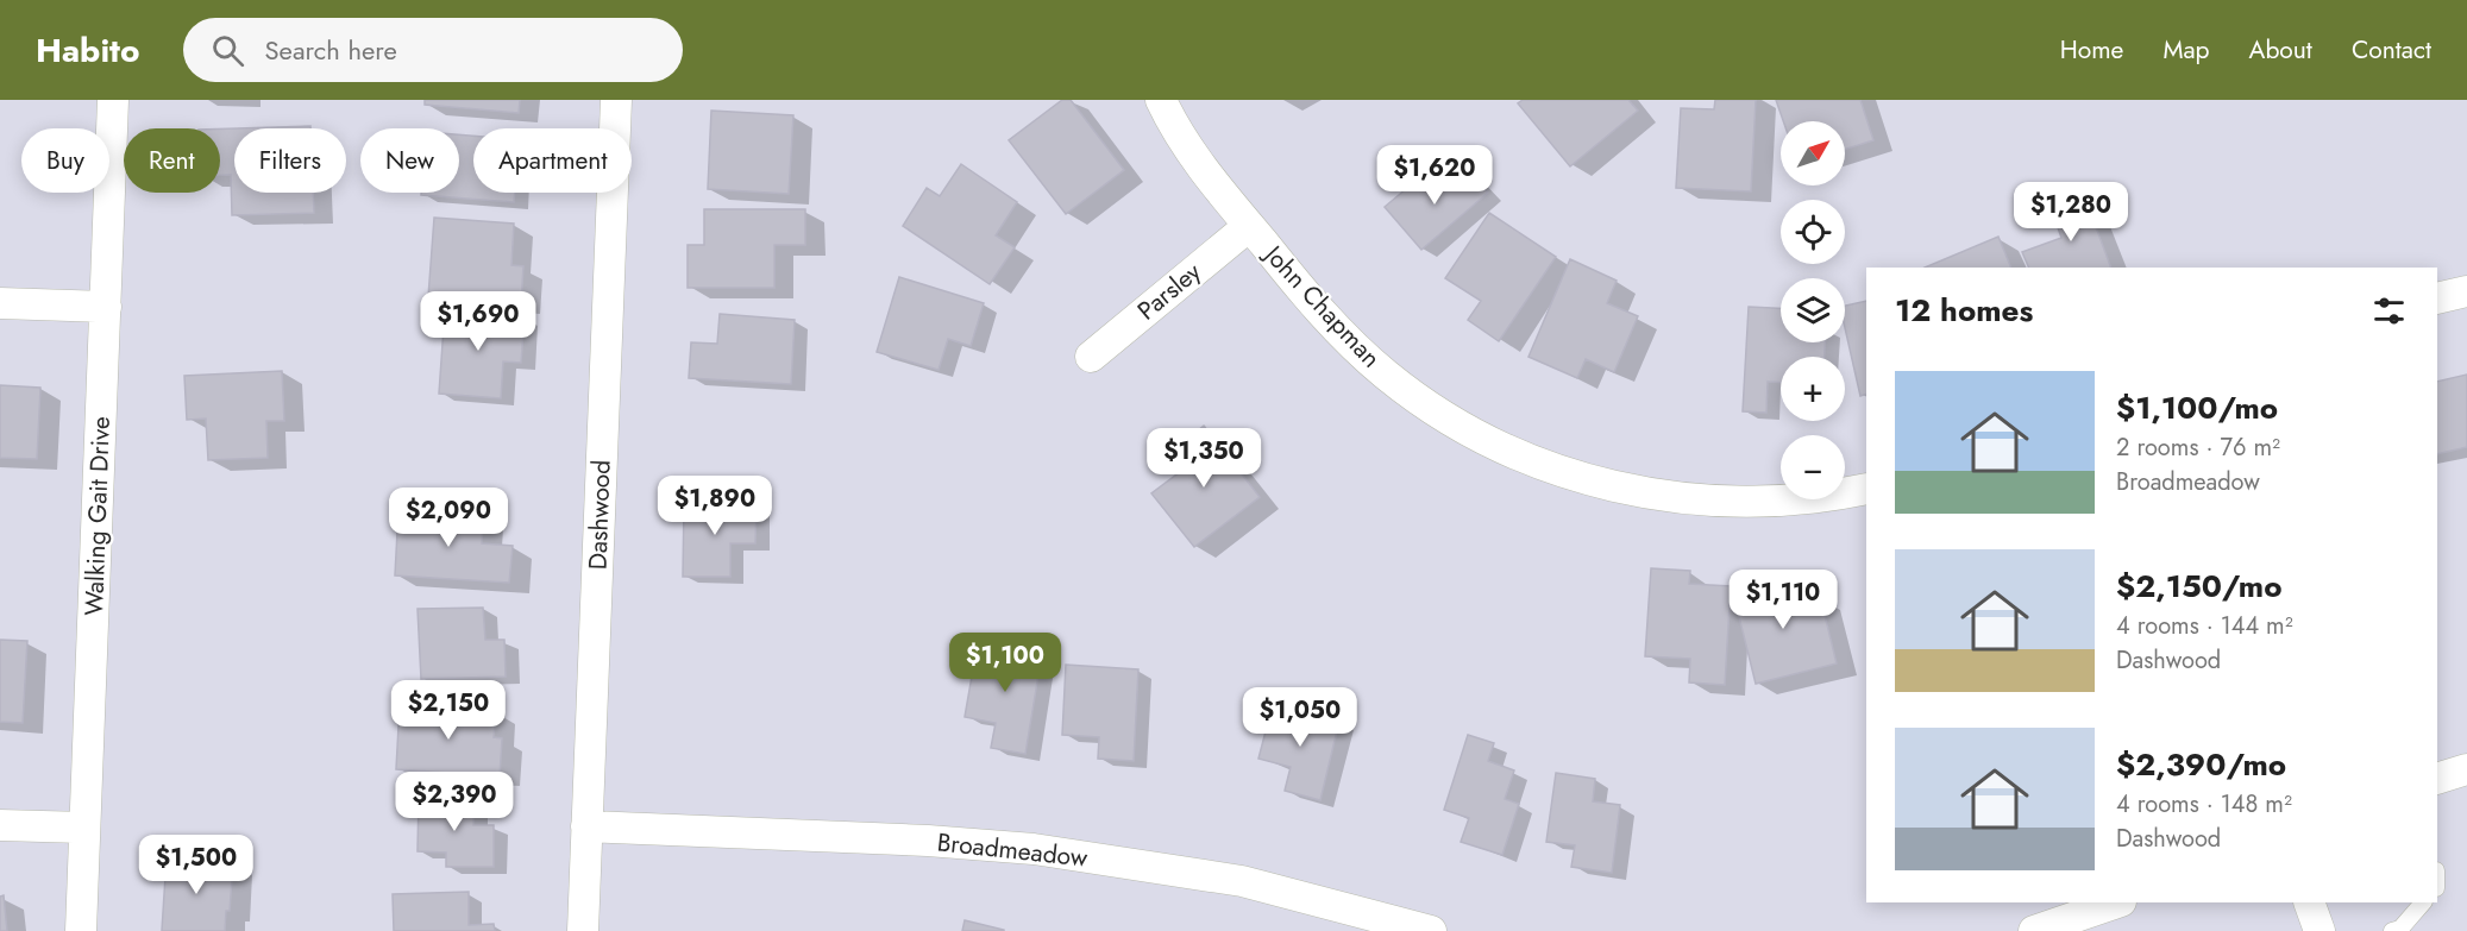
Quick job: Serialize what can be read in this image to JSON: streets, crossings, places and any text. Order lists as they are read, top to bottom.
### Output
{
  "streets": {
    "street": [
      "Parsley",
      "John Chapman",
      "Dashwood",
      "Walking Gait Drive",
      "Broadmeadow"
    ]
  },
  "crossings": [
    ["Parsley", "John Chapman"],
    ["Dashwood", "Broadmeadow"]
  ],
  "north": "top right",
  "page": {
    "header": "Habito",
    "search": "Search here",
    "nav": [
      "Home",
      "Map",
      "About",
      "Contact"
    ],
    "map_buttons": ["+", "−"],
    "chip": [
      "Buy",
      "Rent",
      "Filters",
      "New",
      "Apartment"
    ],
    "price": [
      "$1,620",
      "$1,280",
      "$1,690",
      "$1,350",
      "$1,890",
      "$2,090",
      "$1,110",
      "$1,100",
      "$2,150",
      "$1,050",
      "$2,390",
      "$1,500"
    ],
    "heading": "12 homes",
    "list": [
      {
        "name": "$1,100/mo",
        "note": "2 rooms · 76 m² · Broadmeadow"
      },
      {
        "name": "$2,150/mo",
        "note": "4 rooms · 144 m² · Dashwood"
      },
      {
        "name": "$2,390/mo",
        "note": "4 rooms · 148 m² · Dashwood"
      }
    ]
  }
}
